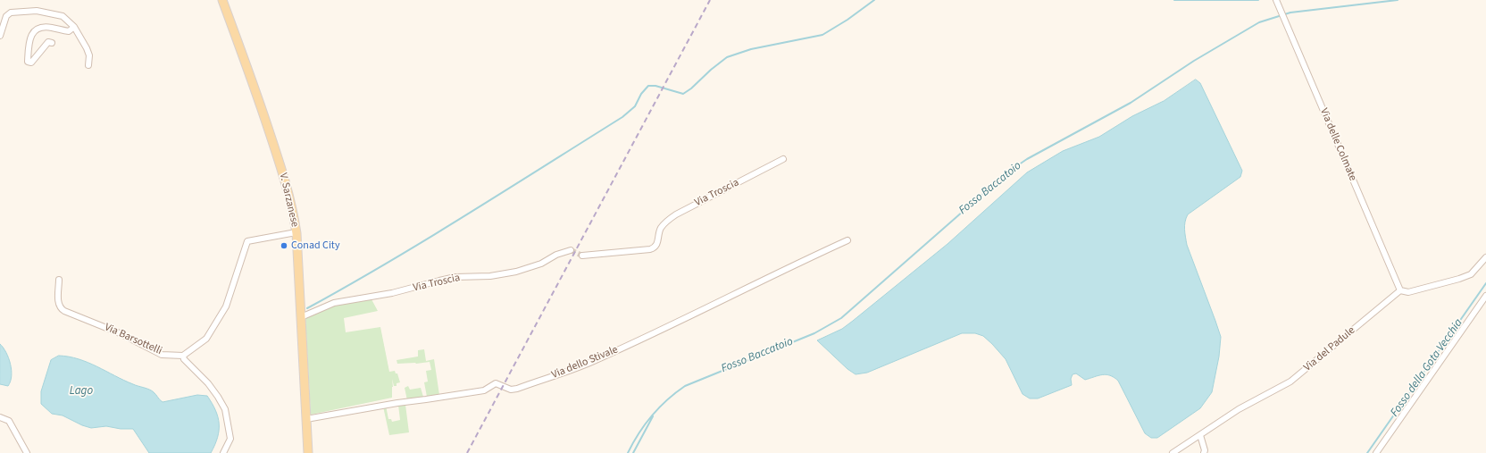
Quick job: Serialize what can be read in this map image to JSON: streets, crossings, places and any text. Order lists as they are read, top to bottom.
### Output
{
  "streets": {
    "main road": ["V. Sarzanese"],
    "street": [
      "Via delle Colmate",
      "Via Troscia",
      "Via Barsottelli",
      "Via del Padule",
      "Via dello Stivale"
    ]
  },
  "crossings": [
    ["Via delle Colmate", "Via del Padule"],
    ["Via Troscia", "V. Sarzanese"],
    ["V. Sarzanese", "Via dello Stivale"]
  ],
  "water": ["Fosso Baccatoio", "Fosso della Gota Vecchia", "Lago"],
  "places": ["Conad City"]
}
